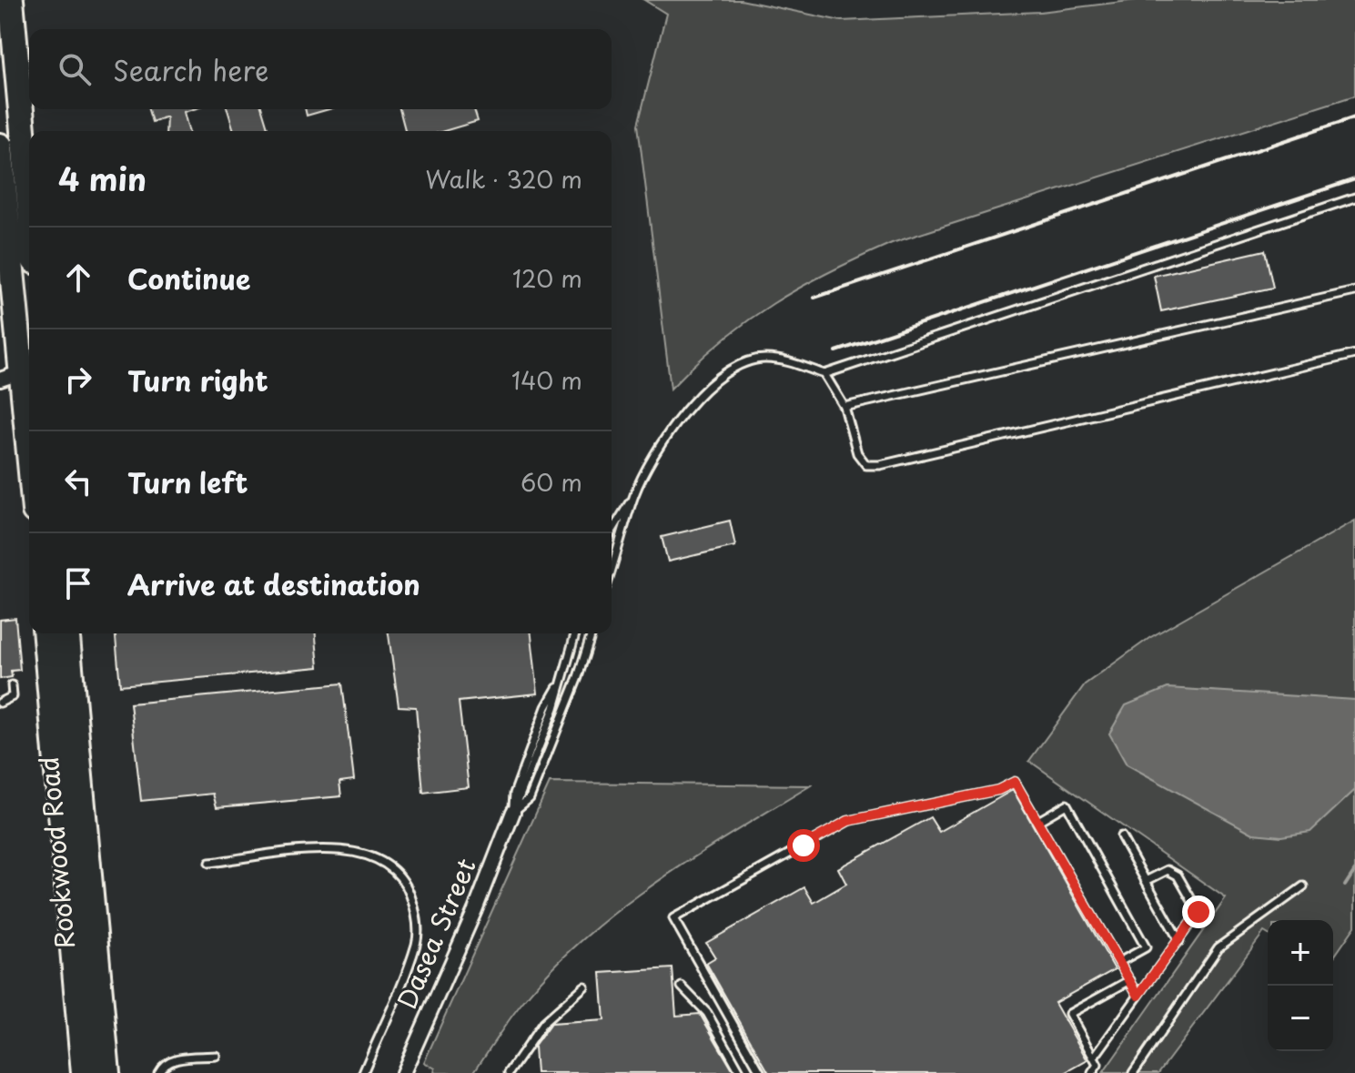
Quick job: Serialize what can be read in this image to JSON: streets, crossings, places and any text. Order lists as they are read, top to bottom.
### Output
{
  "streets": {
    "highway": ["Rookwood Road"],
    "street": ["Dasea Street"]
  },
  "page": {
    "search": "Search here",
    "heading": ["4 min", "Walk · 320 m"],
    "list": [
      ["Continue", "120 m"],
      ["Turn right", "140 m"],
      ["Turn left", "60 m"],
      "Arrive at destination"
    ],
    "map_buttons": ["+", "−"]
  }
}
